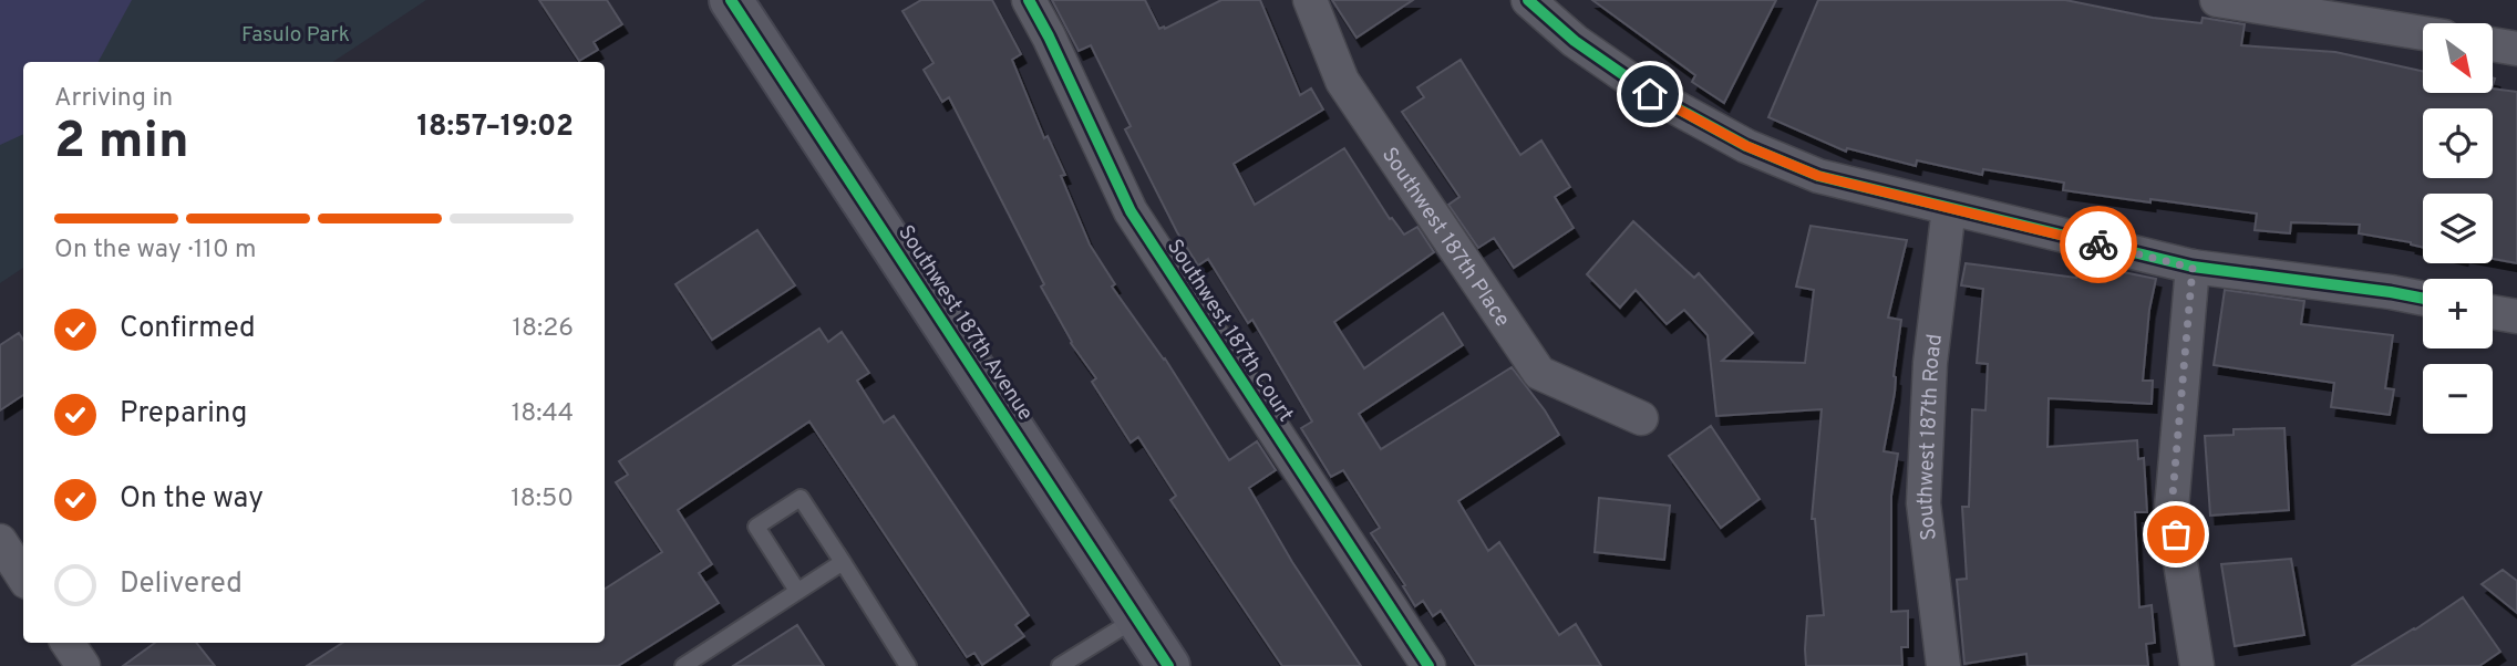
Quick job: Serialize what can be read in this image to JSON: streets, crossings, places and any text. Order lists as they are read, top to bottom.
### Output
{
  "streets": {
    "street": [
      "Southwest 187th Place",
      "Southwest 187th Avenue",
      "Southwest 187th Court",
      "Southwest 187th Road"
    ]
  },
  "parks": ["Fasulo Park"],
  "north": "bottom right",
  "page": {
    "map_buttons": ["+", "−"],
    "heading": ["2 min", "Arriving in", "18:57–19:02"],
    "bar": "On the way · 110 m",
    "list": [
      ["Confirmed", "18:26"],
      ["Preparing", "18:44"],
      ["On the way", "18:50"],
      "Delivered"
    ]
  }
}
